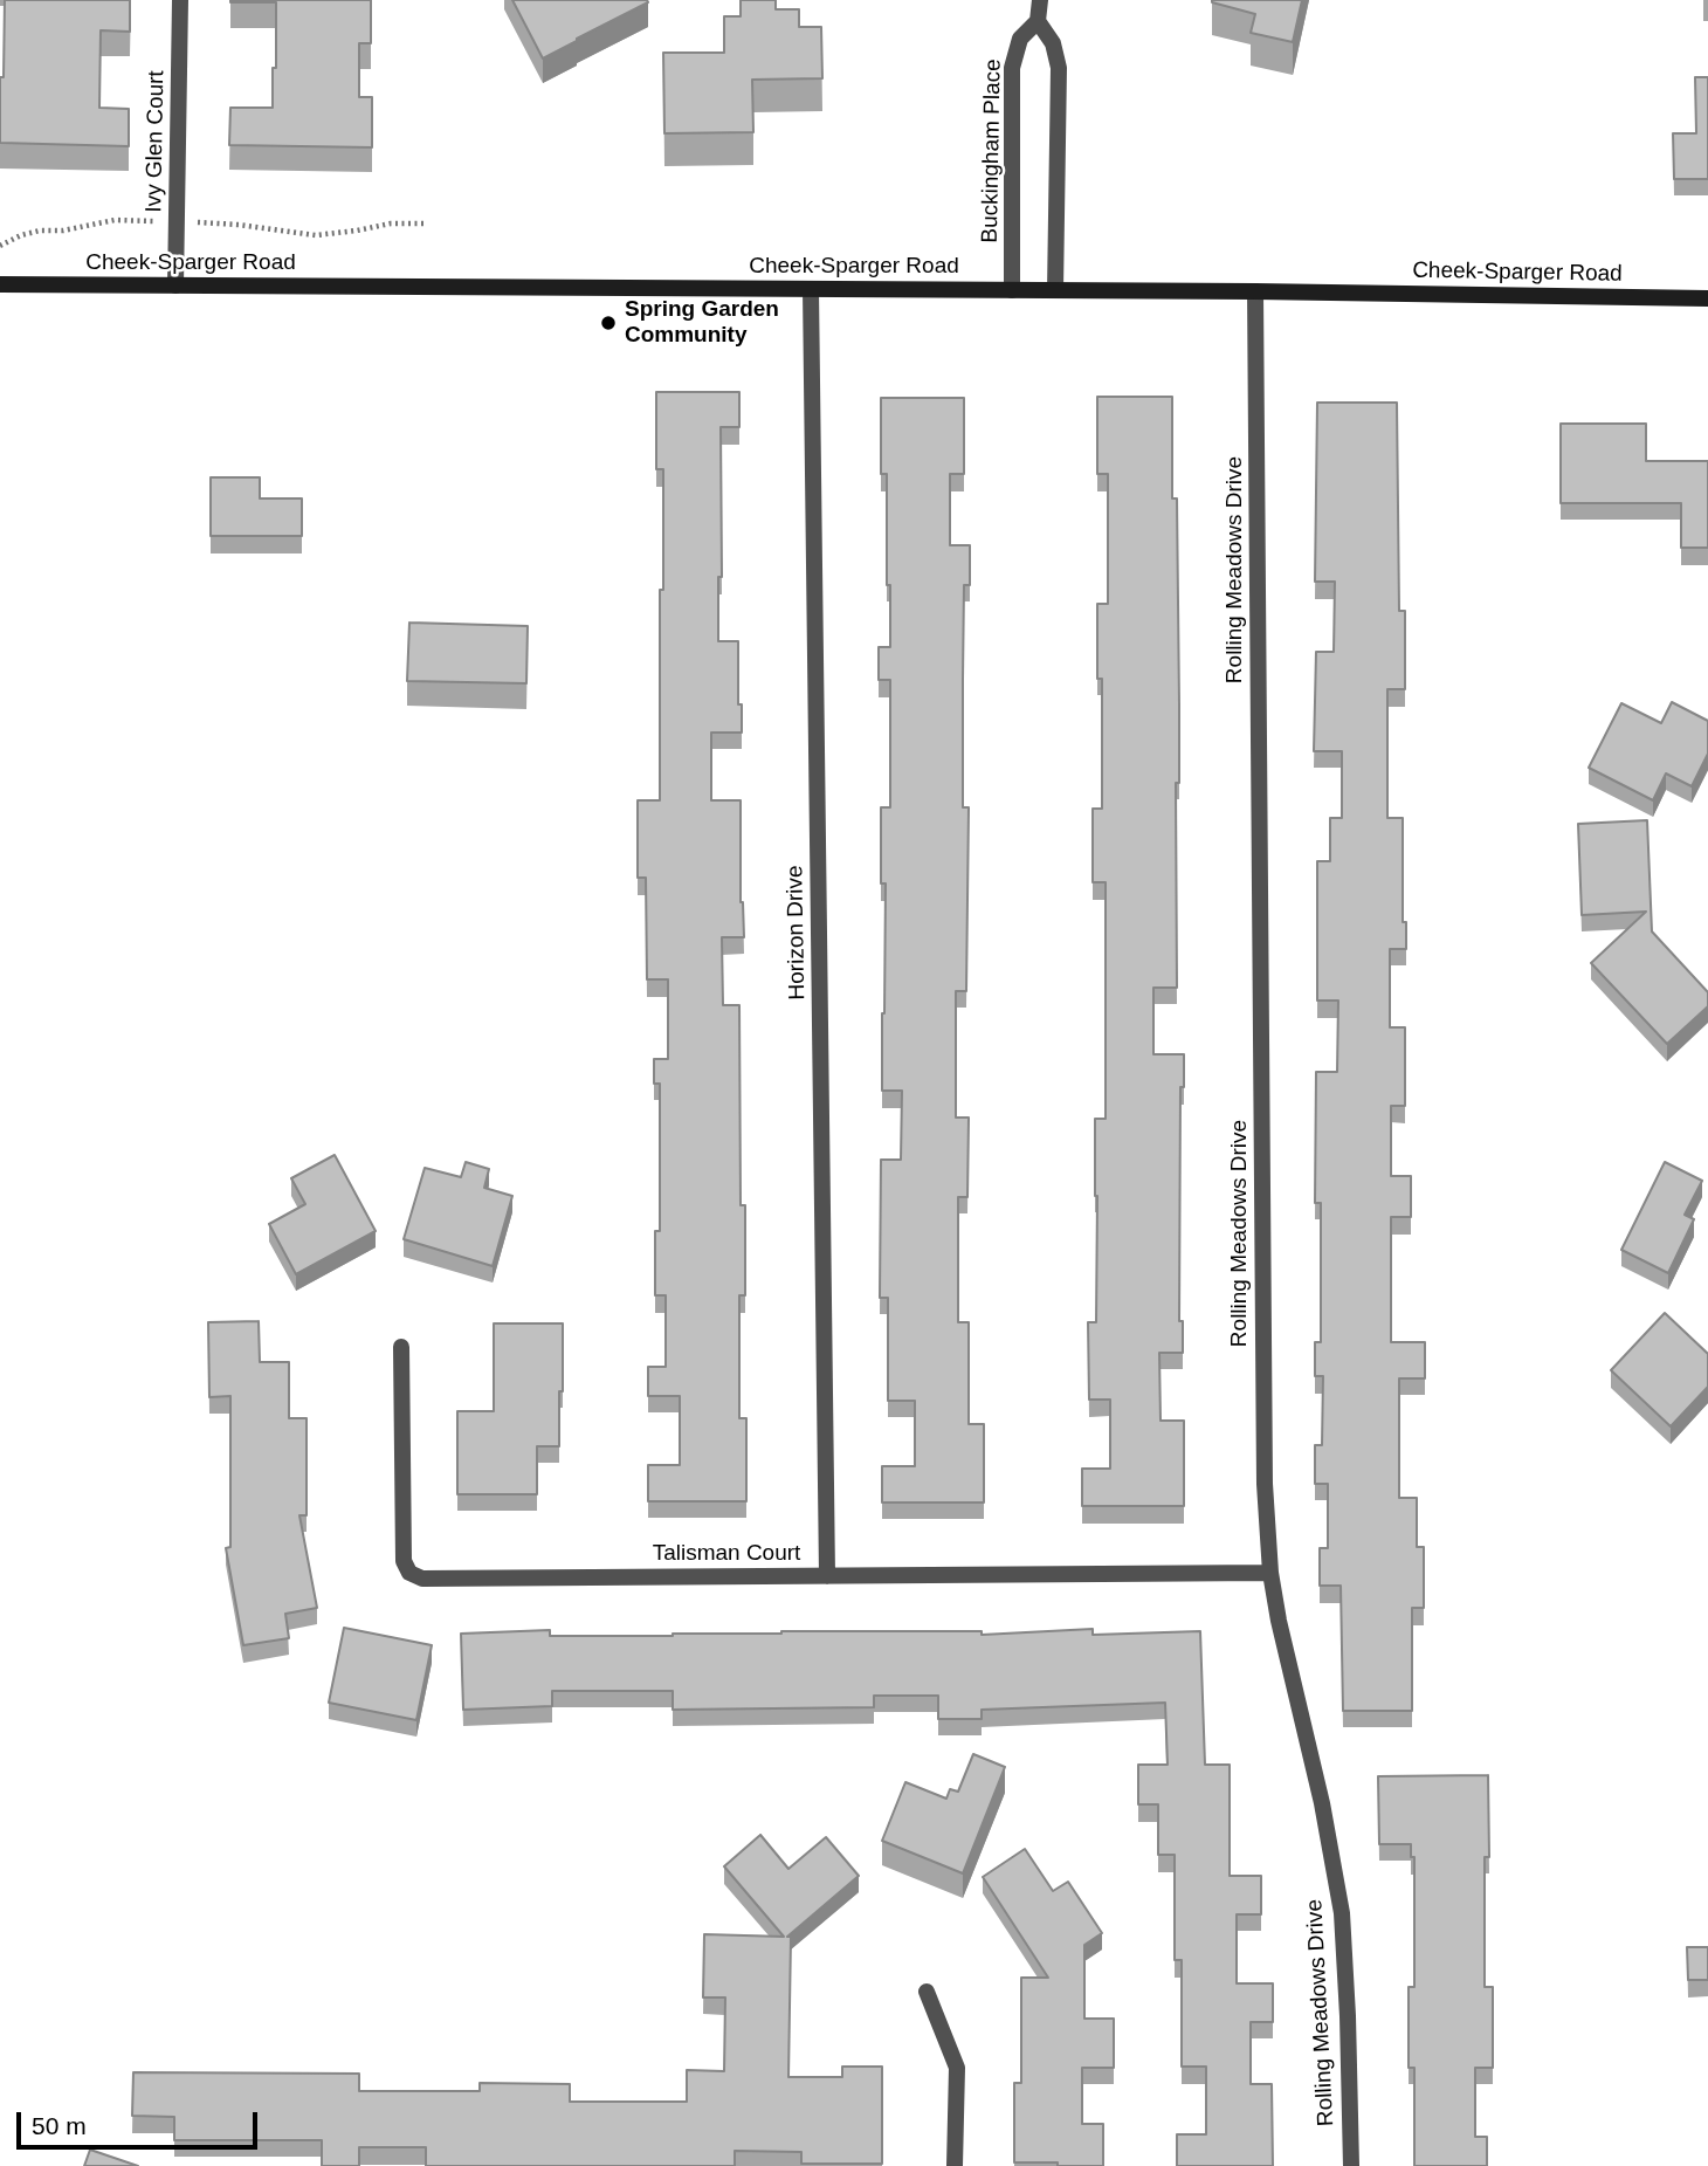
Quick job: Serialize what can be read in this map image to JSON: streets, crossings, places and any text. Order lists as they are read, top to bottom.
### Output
{
  "streets": {
    "main road": ["Cheek-Sparger Road"],
    "street": [
      "Ivy Glen Court",
      "Buckingham Place",
      "Rolling Meadows Drive",
      "Horizon Drive",
      "Talisman Court"
    ]
  },
  "crossings": [
    ["Ivy Glen Court", "Cheek-Sparger Road"],
    ["Buckingham Place", "Cheek-Sparger Road"],
    ["Cheek-Sparger Road", "Rolling Meadows Drive"],
    ["Cheek-Sparger Road", "Horizon Drive"],
    ["Rolling Meadows Drive", "Talisman Court"],
    ["Horizon Drive", "Talisman Court"]
  ],
  "places": ["Spring Garden Community"],
  "scale_bar": "50 m"
}
